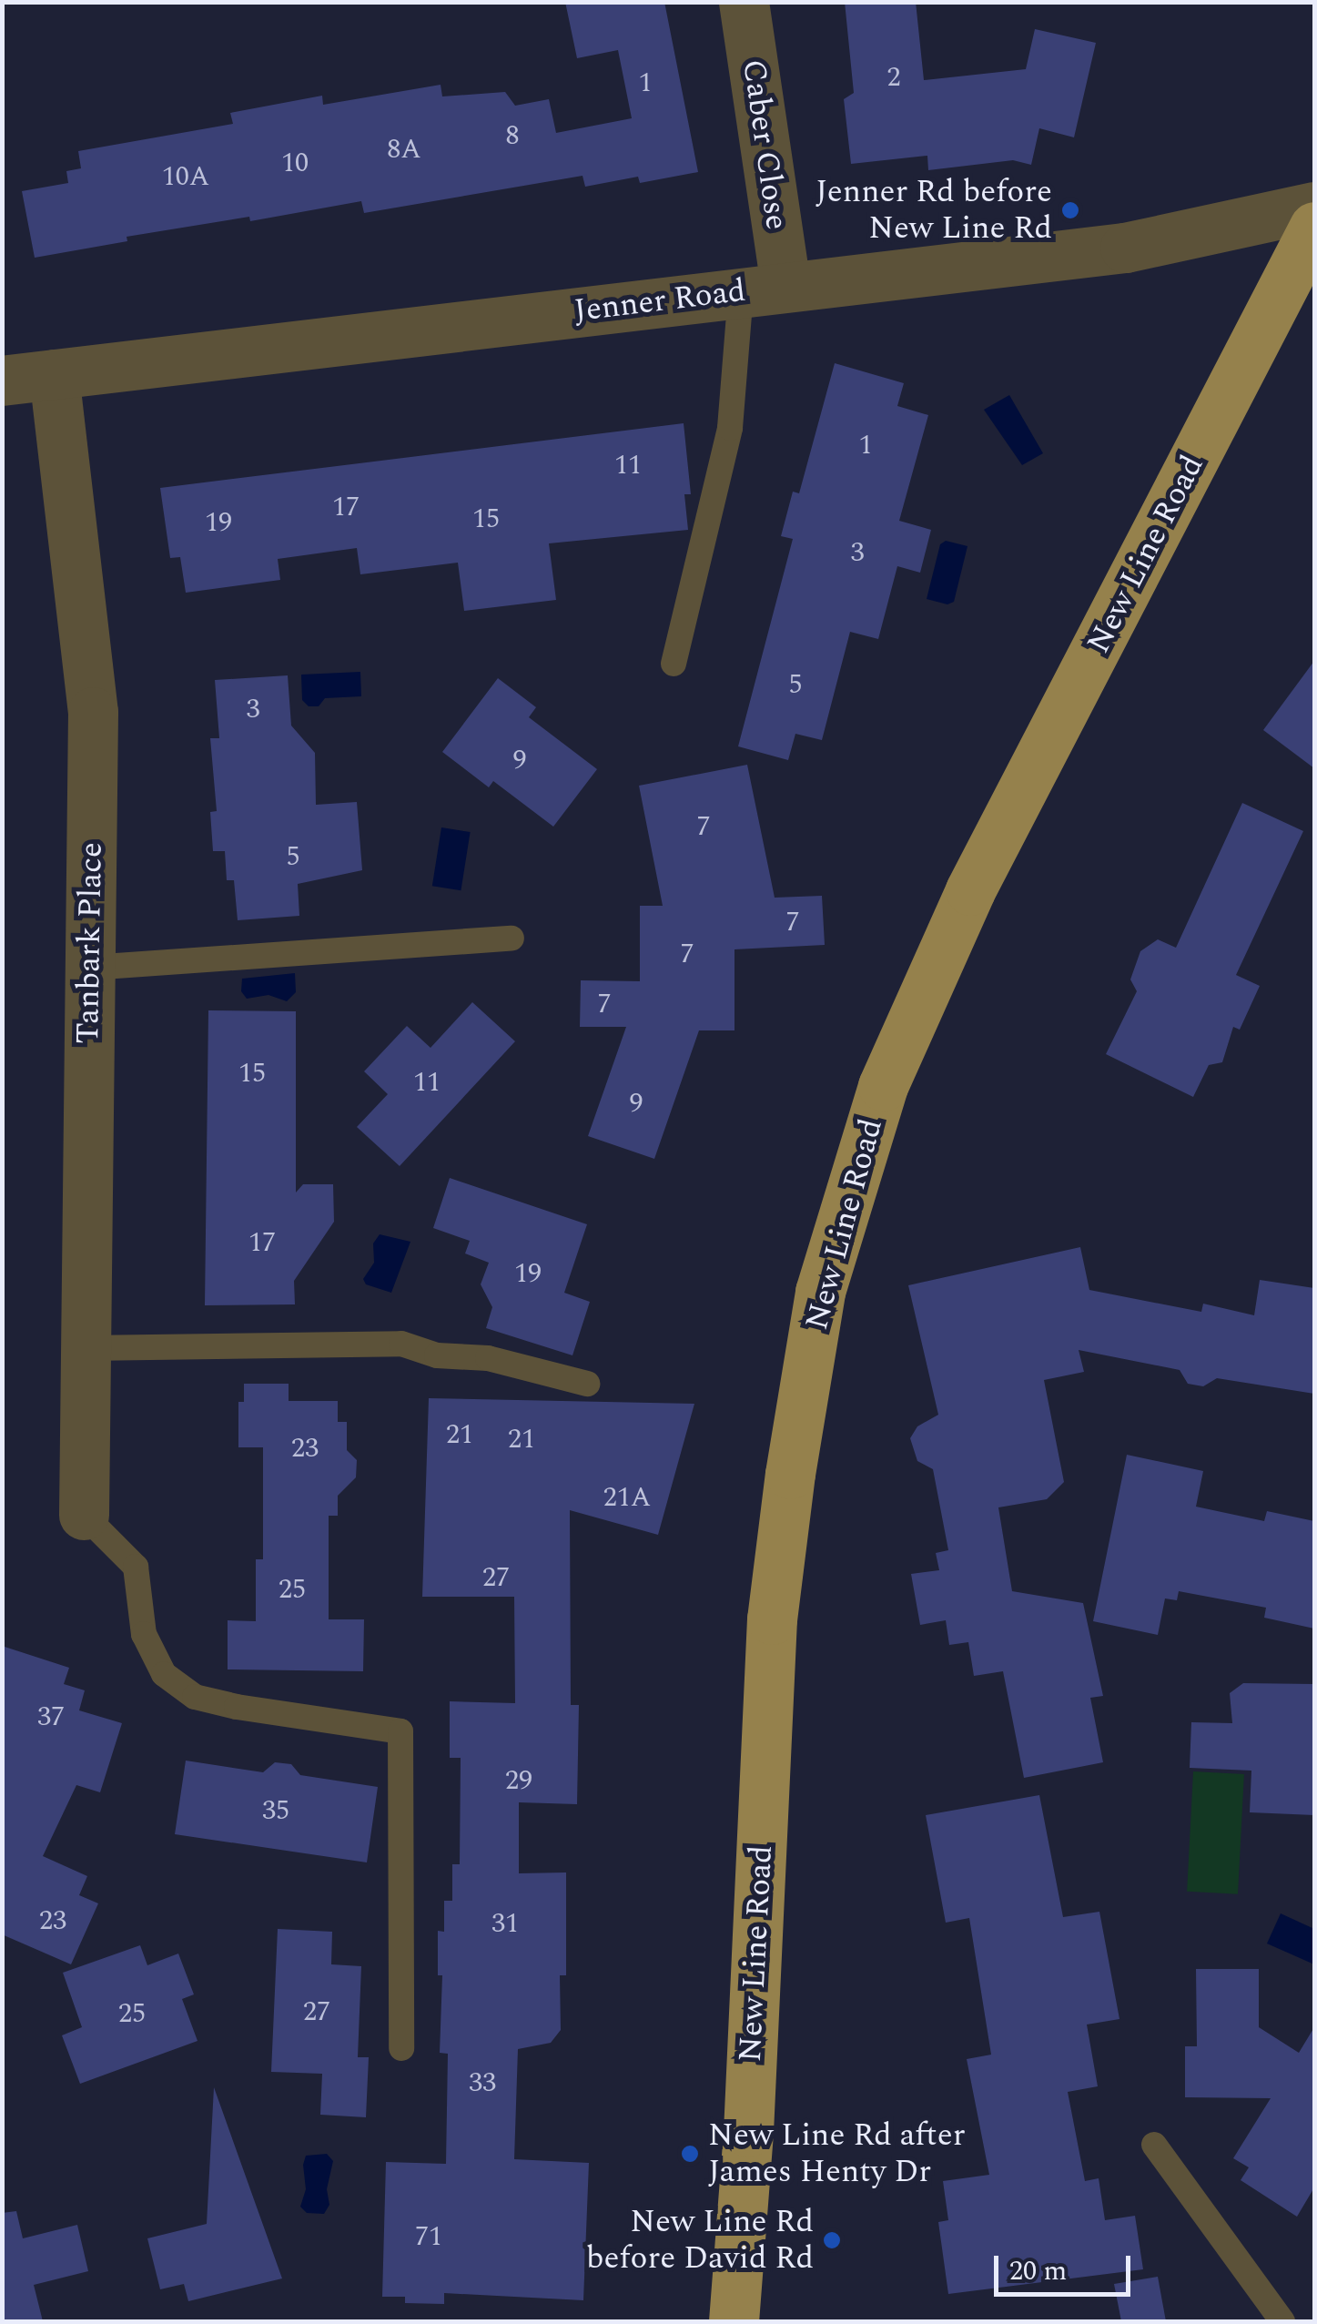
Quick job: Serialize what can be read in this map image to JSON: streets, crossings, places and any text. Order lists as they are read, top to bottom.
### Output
{
  "streets": {
    "main road": ["New Line Road"],
    "street": ["Caber Close", "Jenner Road", "Tanbark Place"]
  },
  "crossings": [
    ["Caber Close", "Jenner Road"],
    ["Jenner Road", "Tanbark Place"]
  ],
  "places": ["Jenner Rd before New Line Rd", "New Line Rd after James Henty Dr", "New Line Rd before David Rd"],
  "house_numbers": [
    "2",
    "1",
    "8",
    "8A",
    "10",
    "10A",
    "1",
    "11",
    "17",
    "15",
    "19",
    "3",
    "5",
    "3",
    "9",
    "7",
    "5",
    "7",
    "7",
    "7",
    "15",
    "11",
    "9",
    "17",
    "19",
    "21",
    "21",
    "23",
    "21A",
    "27",
    "25",
    "37",
    "29",
    "35",
    "23",
    "31",
    "27",
    "25",
    "33",
    "71"
  ],
  "scale_bar": "20 m"
}
